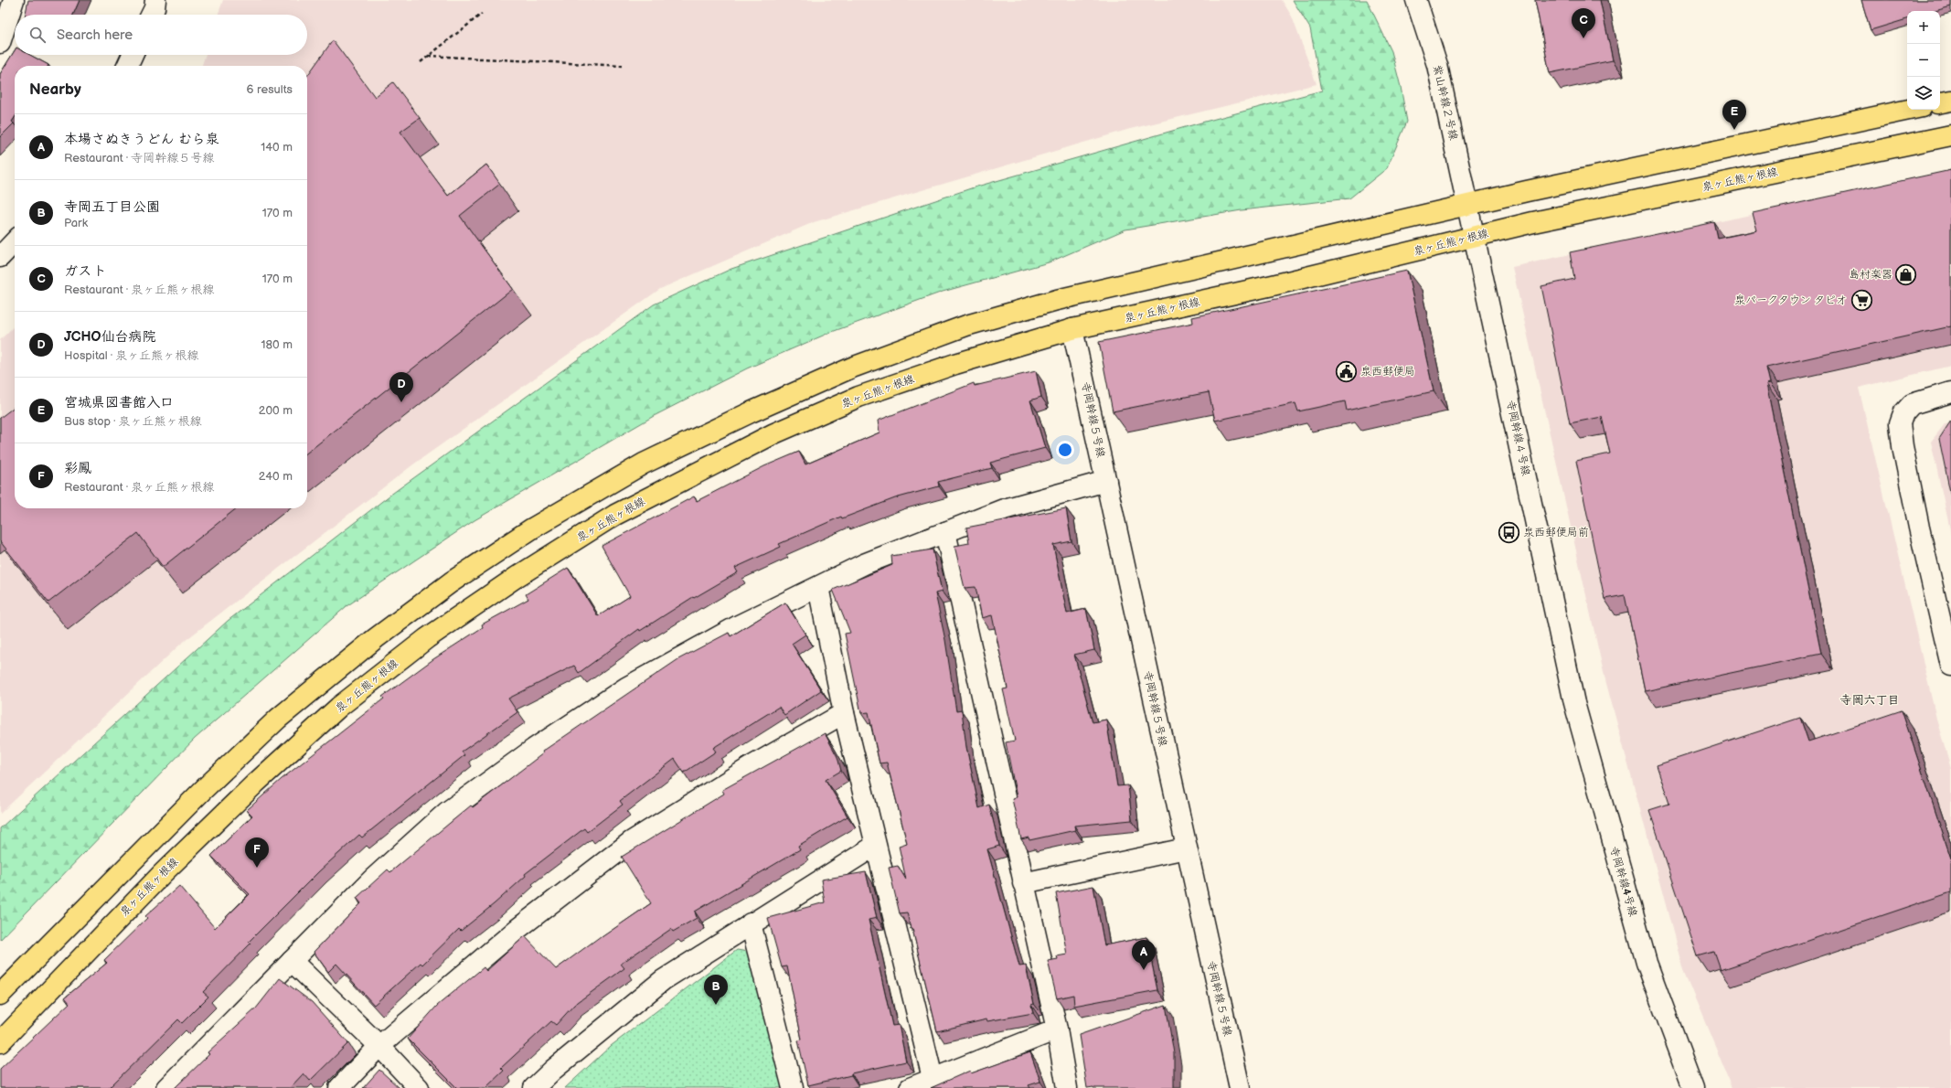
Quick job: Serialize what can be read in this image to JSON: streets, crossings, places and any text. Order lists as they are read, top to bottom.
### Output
{
  "streets": {
    "main road": ["泉ヶ丘熊ヶ根線"],
    "street": [
      "紫山幹線２号線",
      "寺岡幹線５号線",
      "寺岡幹線４号線",
      "寺岡幹線4号線"
    ]
  },
  "crossings": [
    ["紫山幹線２号線", "寺岡幹線４号線"],
    ["泉ヶ丘熊ヶ根線", "寺岡幹線５号線"],
    ["泉ヶ丘熊ヶ根線", "寺岡幹線４号線"],
    ["寺岡幹線４号線", "寺岡幹線4号線"]
  ],
  "districts": ["寺岡六丁目"],
  "places": {
    "shop": ["島村楽器"],
    "supermarket": ["泉パークタウン タピオ"],
    "public building": ["泉西郵便局"],
    "bus stop": ["泉西郵便局前"]
  },
  "page": {
    "pins": [
      "C",
      "E",
      "D",
      "F",
      "A",
      "B"
    ],
    "map_buttons": ["+", "−"],
    "search": "Search here",
    "heading": ["Nearby", "6 results"],
    "list": [
      {
        "mark": "A",
        "name": "本場さぬきうどん むら泉",
        "note": "Restaurant · 寺岡幹線５号線",
        "value": "140 m"
      },
      {
        "mark": "B",
        "name": "寺岡五丁目公園",
        "note": "Park",
        "value": "170 m"
      },
      {
        "mark": "C",
        "name": "ガスト",
        "note": "Restaurant · 泉ヶ丘熊ヶ根線",
        "value": "170 m"
      },
      {
        "mark": "D",
        "name": "JCHO仙台病院",
        "note": "Hospital · 泉ヶ丘熊ヶ根線",
        "value": "180 m"
      },
      {
        "mark": "E",
        "name": "宮城県図書館入口",
        "note": "Bus stop · 泉ヶ丘熊ヶ根線",
        "value": "200 m"
      },
      {
        "mark": "F",
        "name": "彩鳳",
        "note": "Restaurant · 泉ヶ丘熊ヶ根線",
        "value": "240 m"
      }
    ]
  }
}
